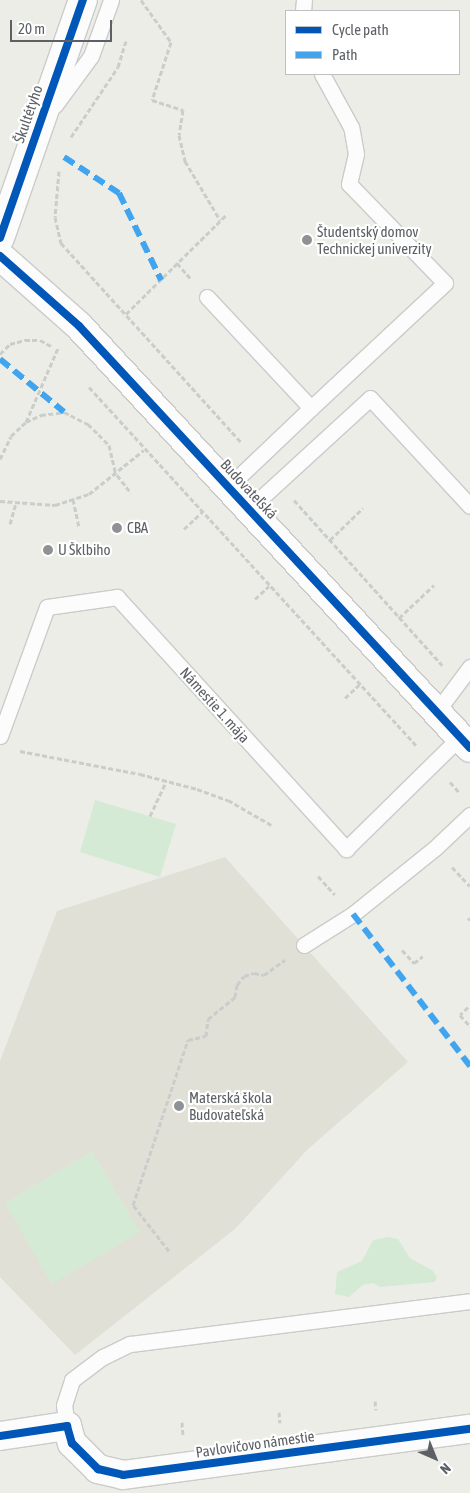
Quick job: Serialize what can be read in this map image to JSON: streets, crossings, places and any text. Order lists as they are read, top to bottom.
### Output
{
  "streets": {
    "street": ["Škultétyho", "Budovateľská", "Pavlovičovo námestie"],
    "lane": ["Námestie 1. mája"]
  },
  "crossings": [
    ["Budovateľská", "Námestie 1. mája"]
  ],
  "places": [
    "Študentský domov Technickej univerzity",
    "CBA",
    "U Šklbiho",
    "Materská škola Budovateľská"
  ],
  "legend": ["Cycle path", "Path"],
  "scale_bar": "20 m",
  "north": "bottom right"
}
